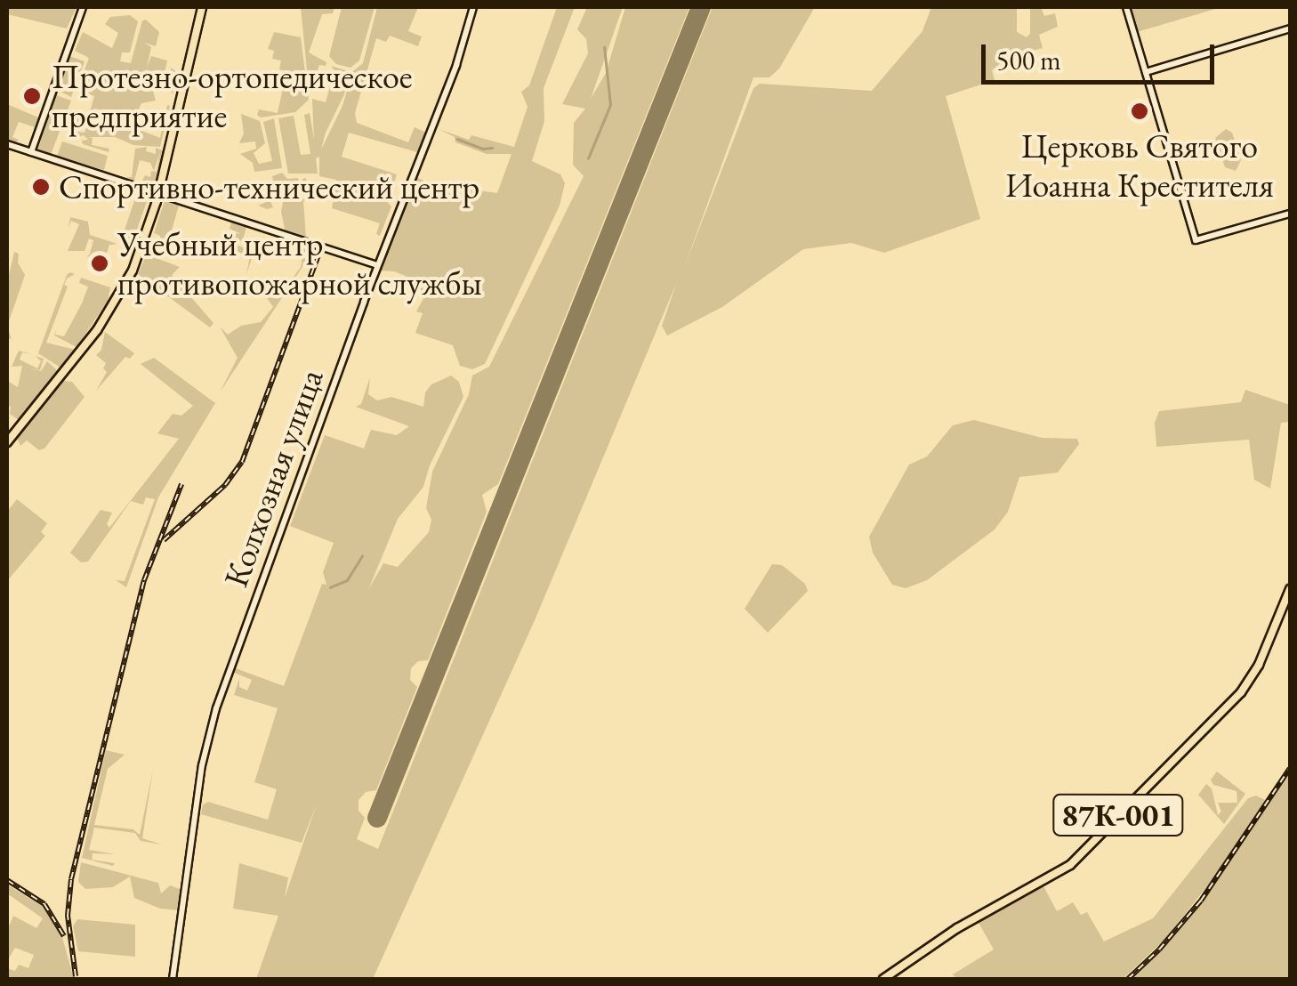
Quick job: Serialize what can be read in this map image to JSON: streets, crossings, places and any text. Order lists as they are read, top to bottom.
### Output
{
  "streets": {
    "main road": ["87К-001"],
    "street": ["Колхозная улица"]
  },
  "places": [
    "Протезно-ортопедическое предприятие",
    "Церковь Святого Иоанна Крестителя",
    "Спортивно-технический центр",
    "Учебный центр противопожарной службы"
  ],
  "scale_bar": "500 m"
}
